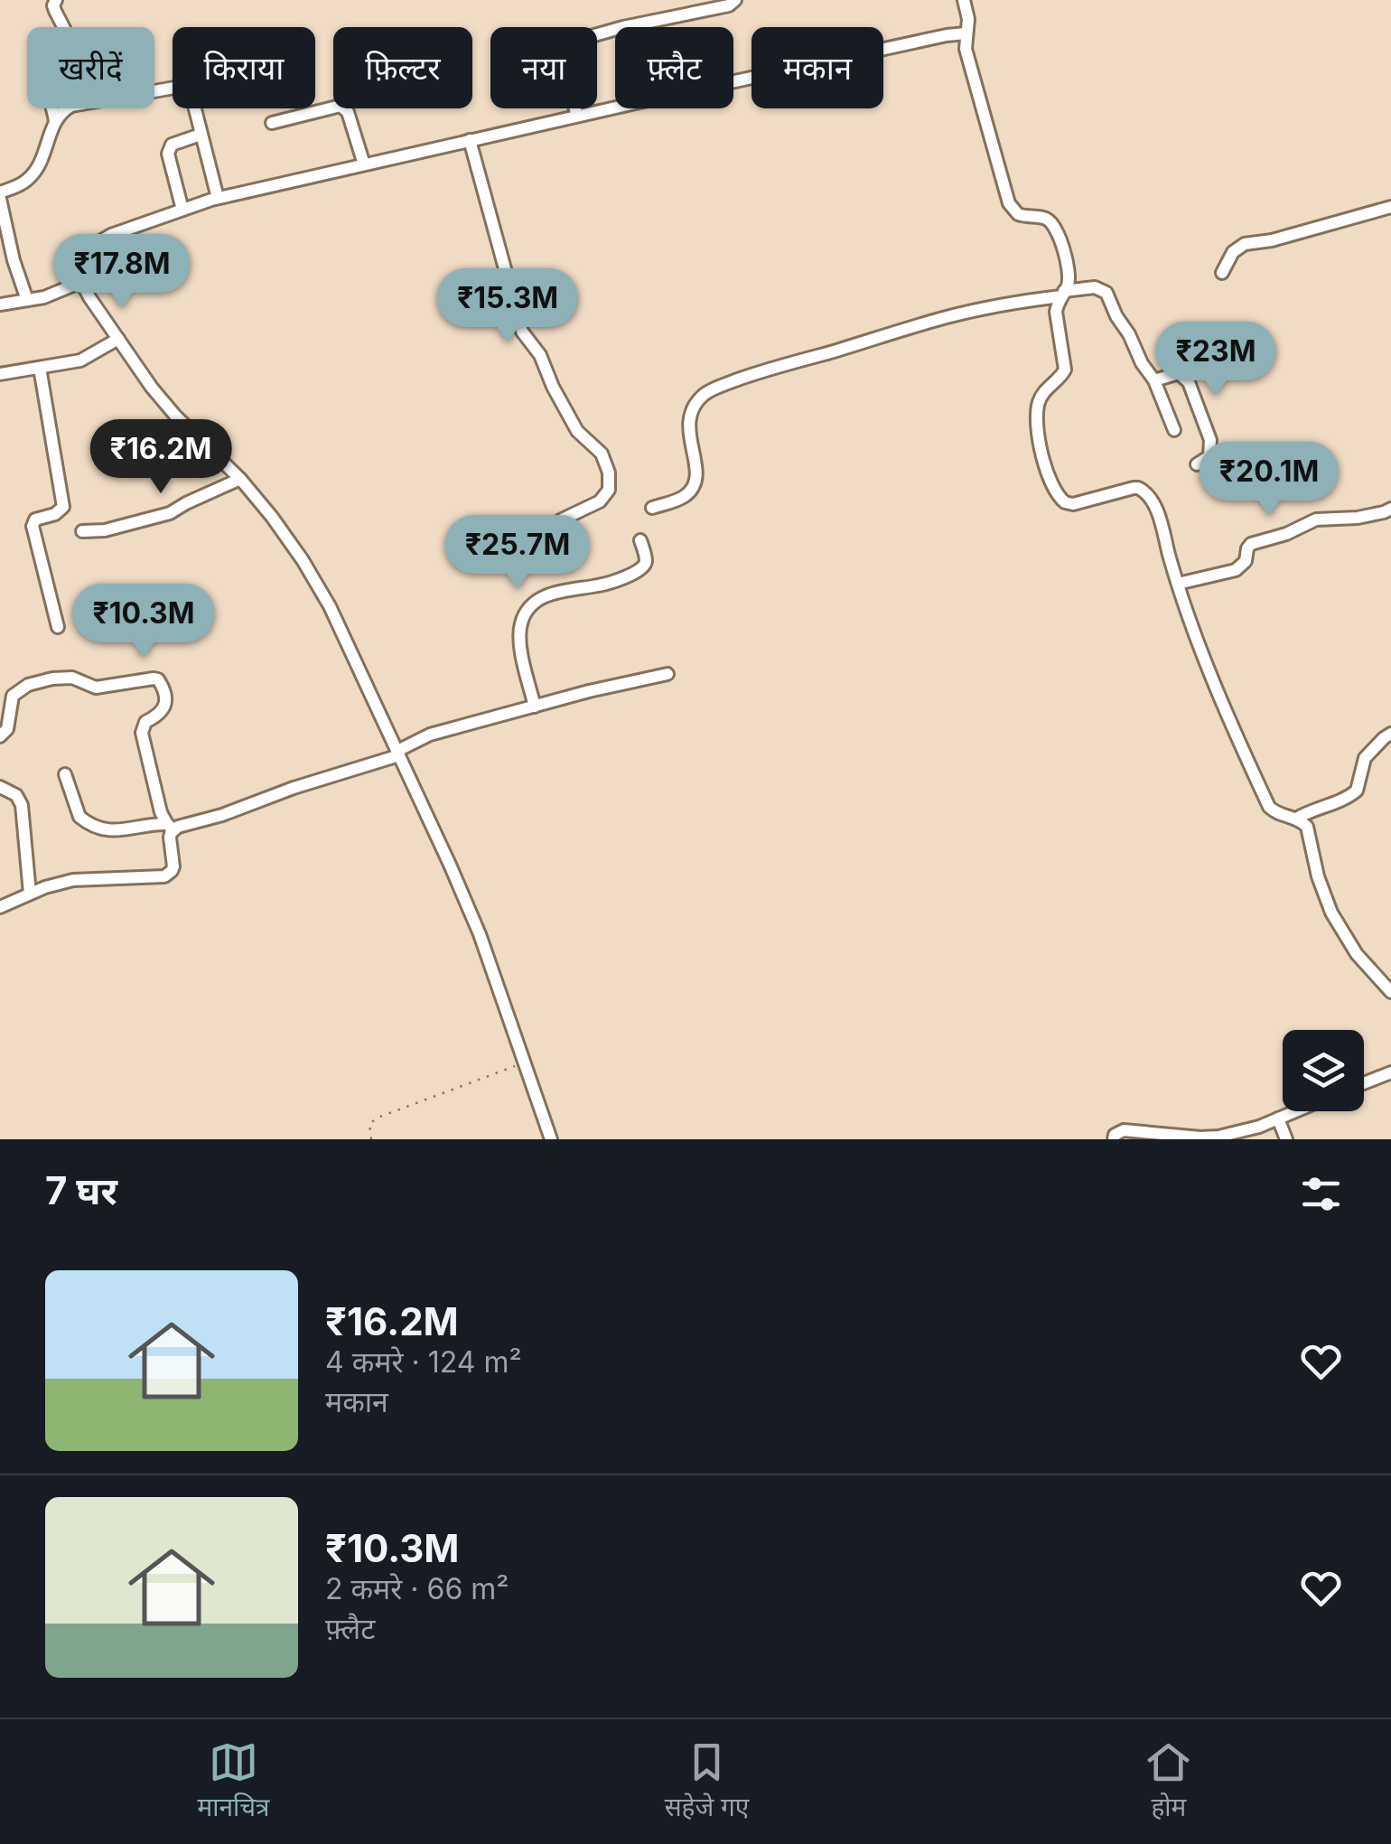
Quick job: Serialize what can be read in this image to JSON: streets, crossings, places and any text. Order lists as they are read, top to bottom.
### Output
{
  "page": {
    "chip": [
      "खरीदें",
      "किराया",
      "फ़िल्टर",
      "नया",
      "फ़्लैट",
      "मकान"
    ],
    "price": [
      "₹17.8M",
      "₹15.3M",
      "₹23M",
      "₹16.2M",
      "₹20.1M",
      "₹25.7M",
      "₹10.3M"
    ],
    "heading": "7 घर",
    "list": [
      {
        "name": "₹16.2M",
        "note": "4 कमरे · 124 m² · मकान"
      },
      {
        "name": "₹10.3M",
        "note": "2 कमरे · 66 m² · फ़्लैट"
      }
    ],
    "tabs": ["मानचित्र", "सहेजे गए", "होम"]
  }
}
